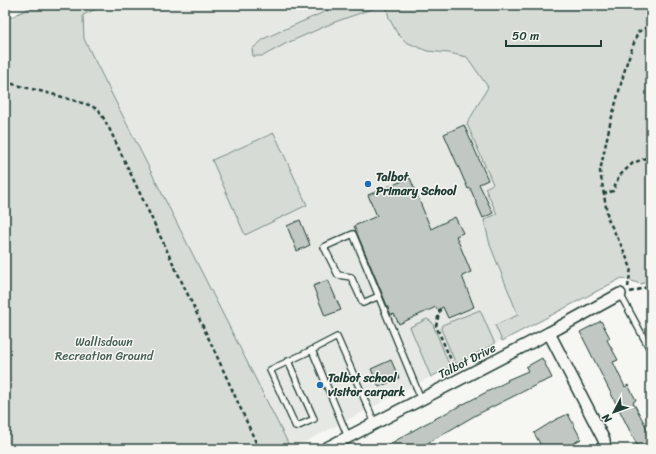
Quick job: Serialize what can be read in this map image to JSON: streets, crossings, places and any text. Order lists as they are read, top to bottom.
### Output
{
  "streets": {
    "street": ["Talbot Drive"]
  },
  "parks": ["Wallisdown Recreation Ground"],
  "places": ["Talbot Primary School", "Talbot school visitor carpark"],
  "scale_bar": "50 m",
  "north": "bottom left"
}
